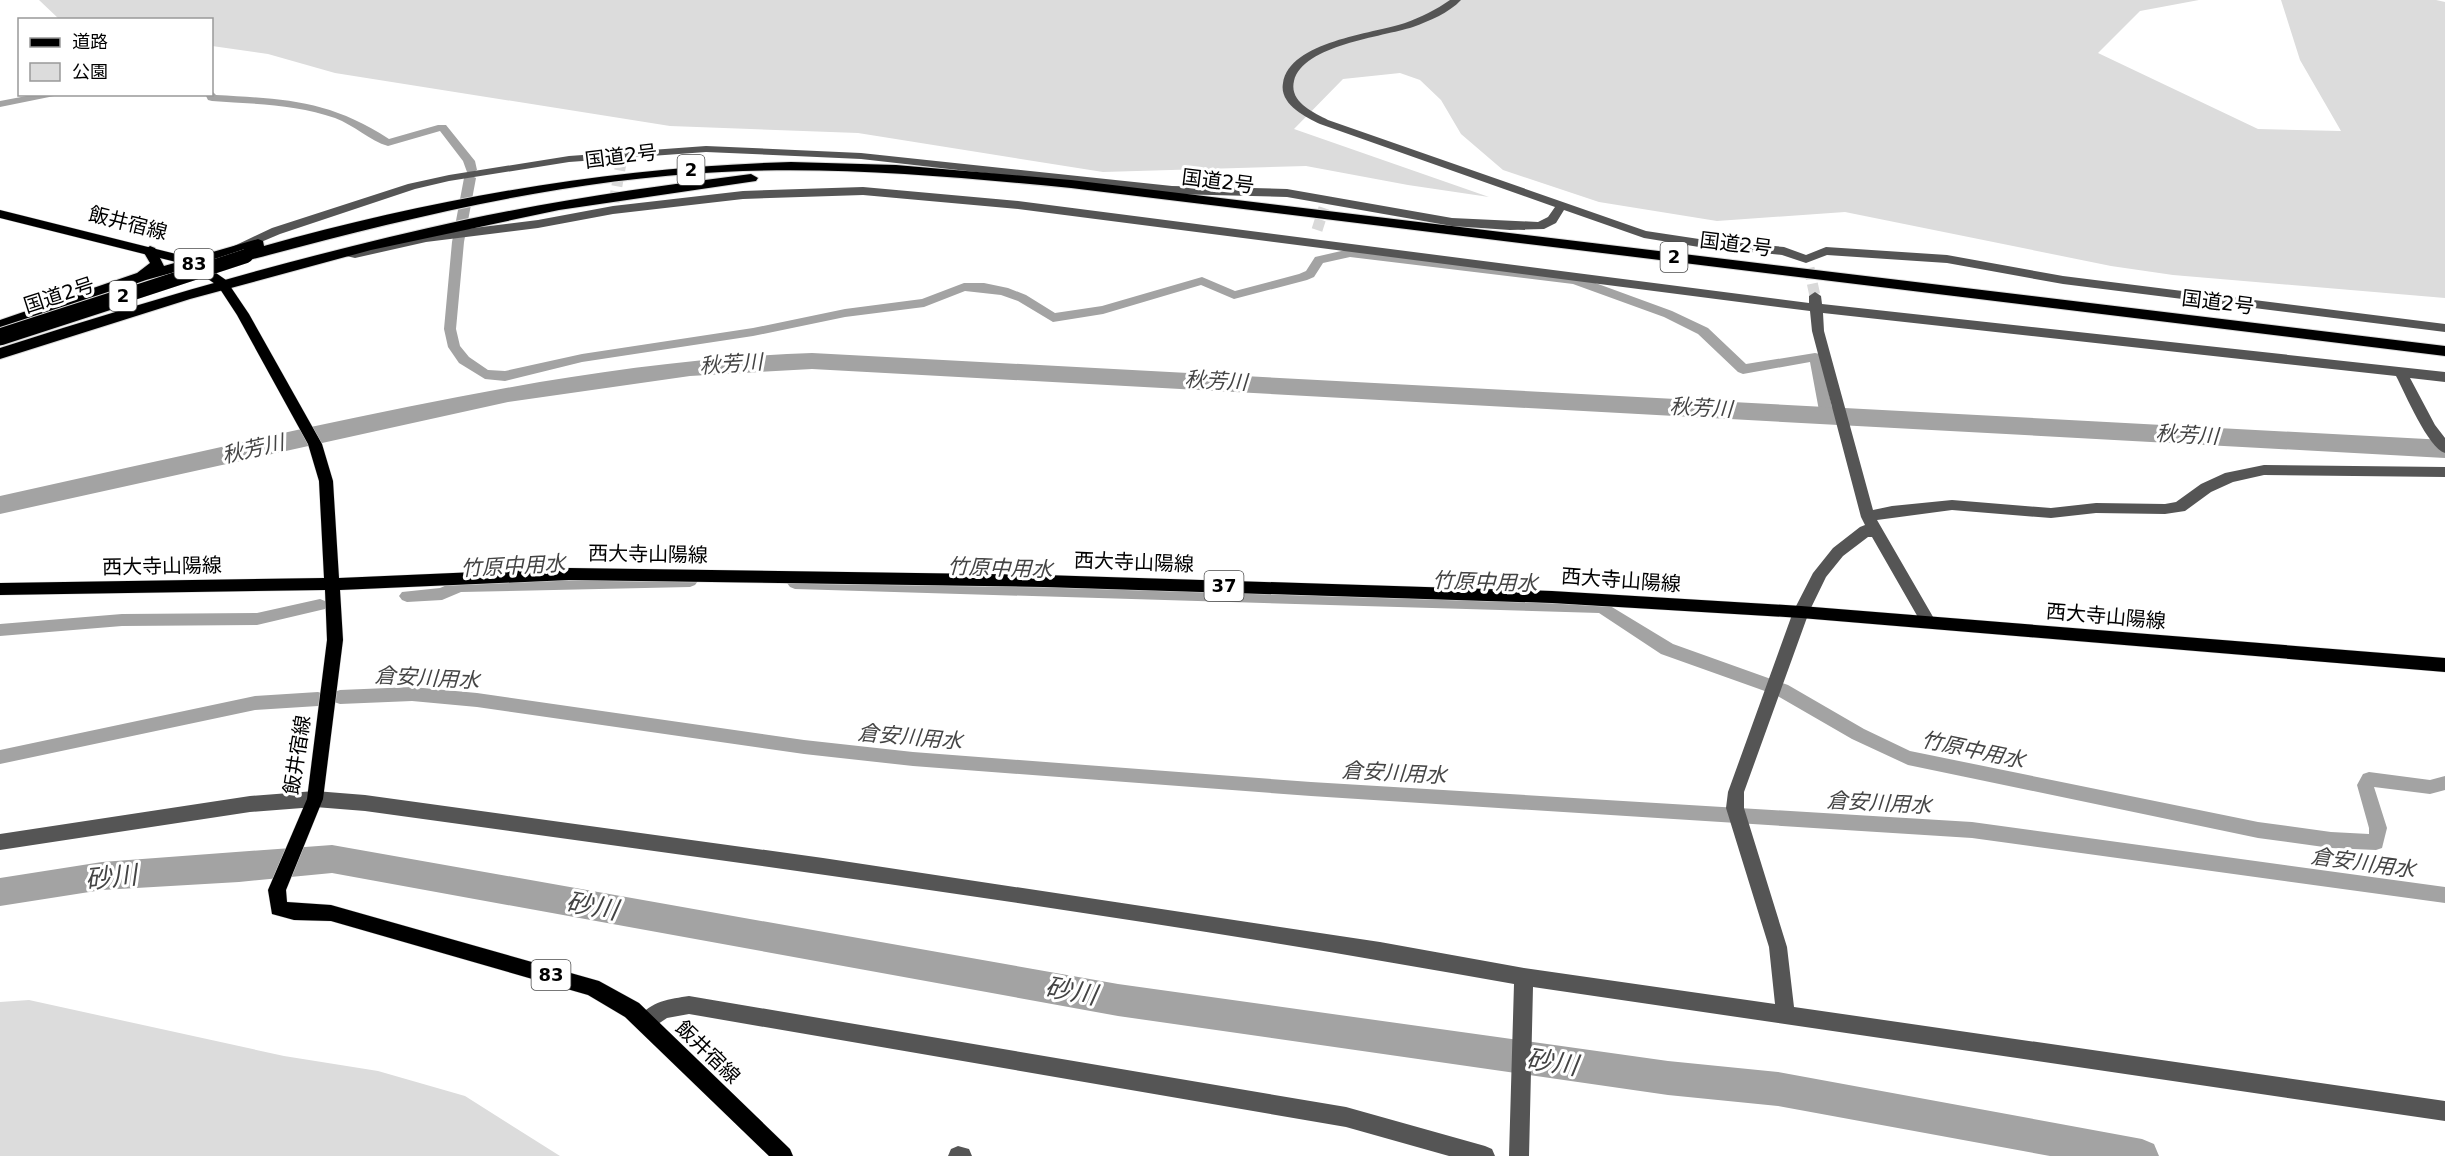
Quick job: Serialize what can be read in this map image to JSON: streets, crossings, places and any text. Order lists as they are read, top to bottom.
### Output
{
  "streets": {
    "highway": ["国道2号", "2"],
    "main road": [
      "飯井宿線",
      "83",
      "西大寺山陽線",
      "37"
    ]
  },
  "crossings": [
    ["飯井宿線", "西大寺山陽線"]
  ],
  "water": [
    "秋芳川",
    "竹原中用水",
    "倉安川用水",
    "砂川"
  ],
  "legend": ["道路", "公園"]
}
